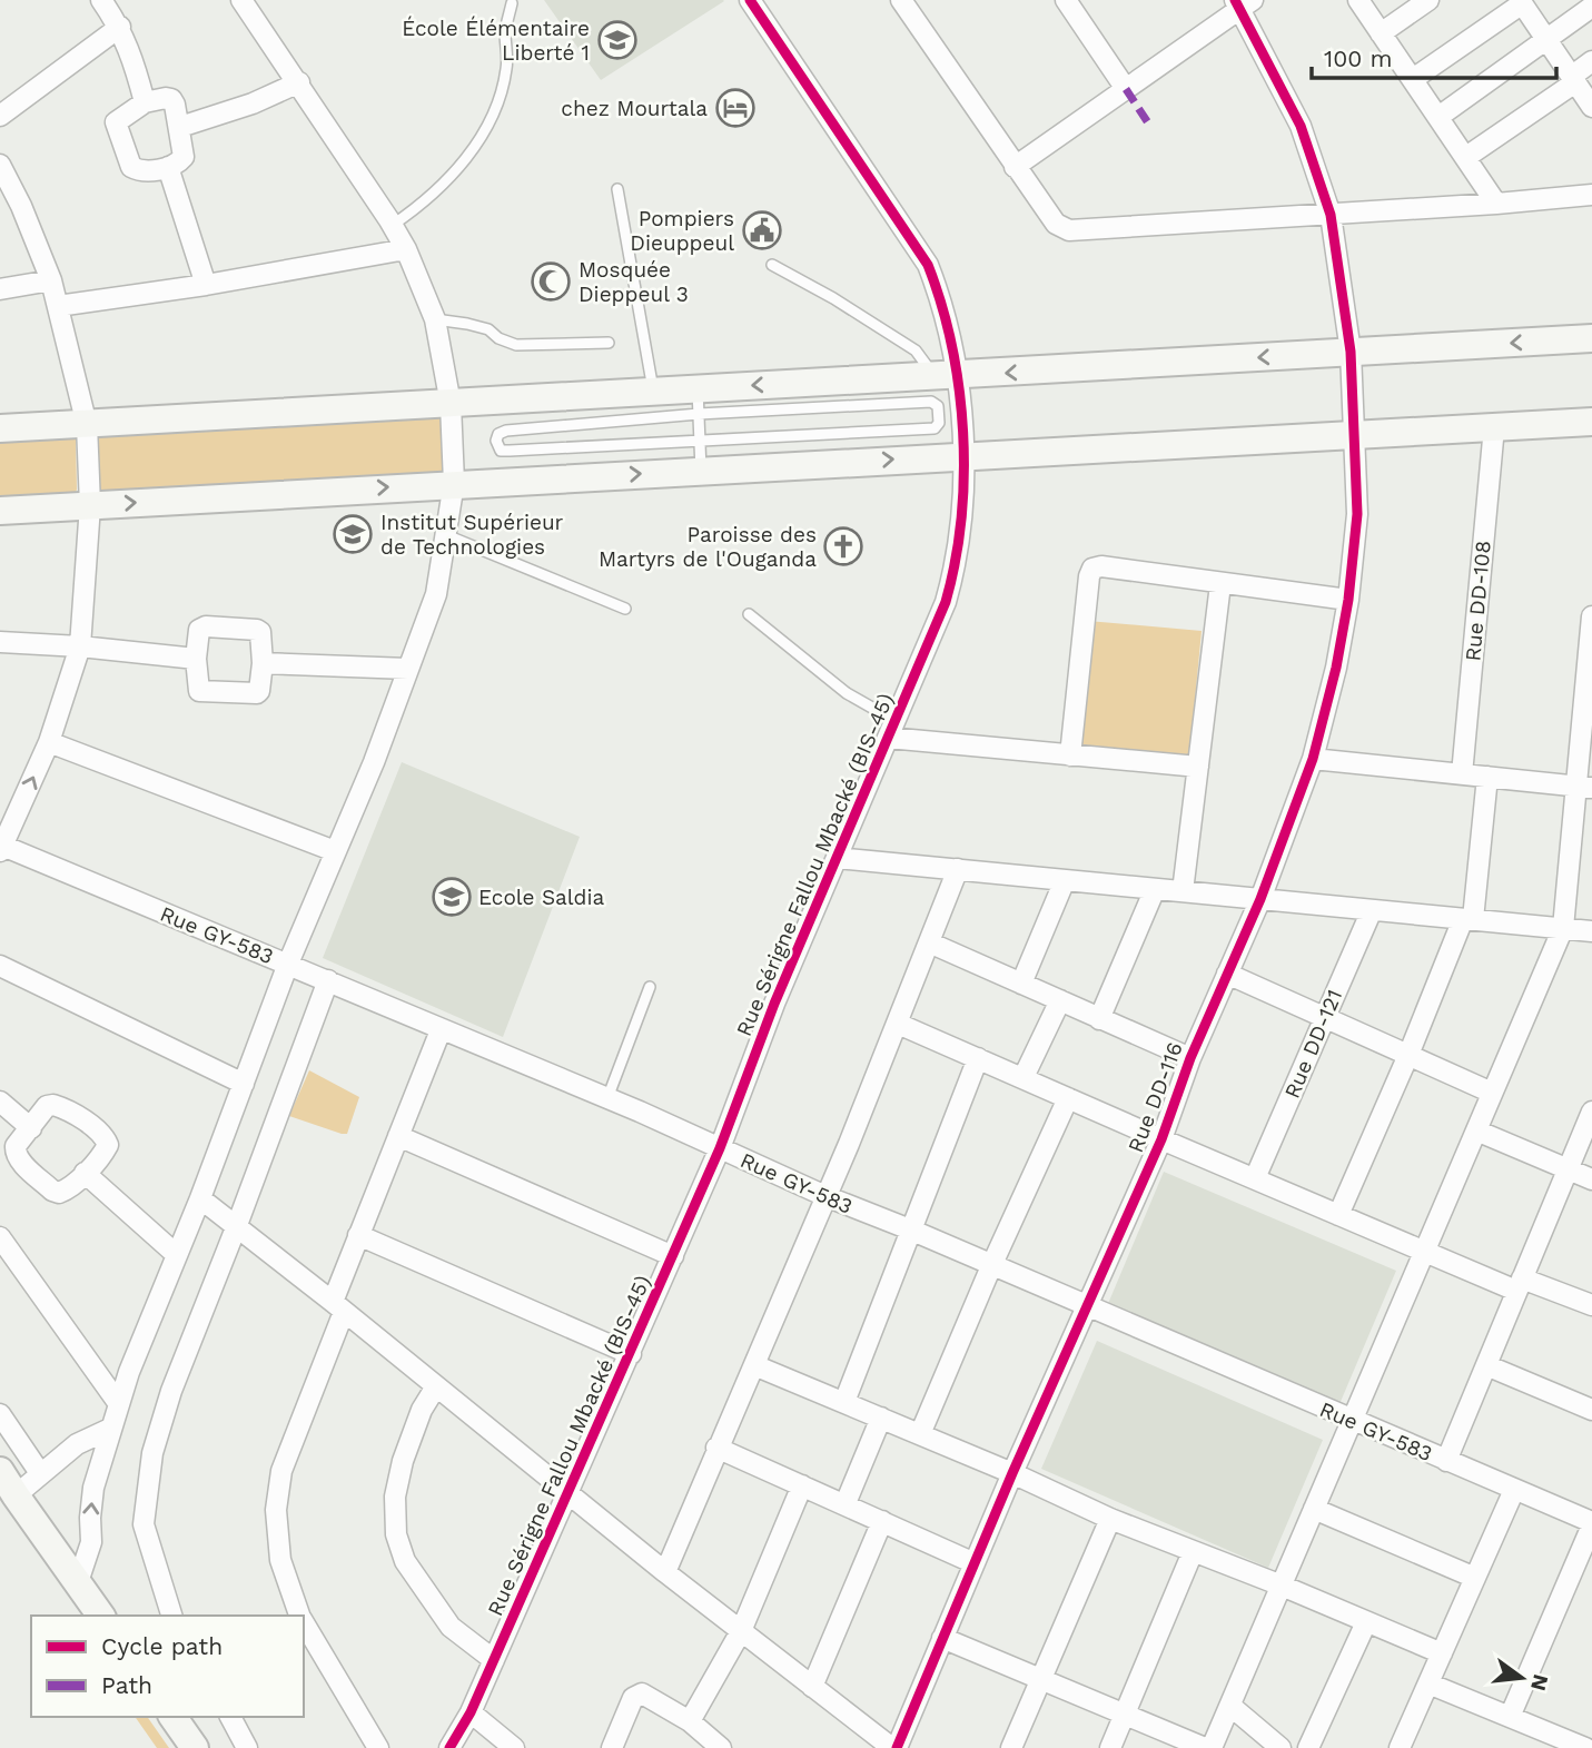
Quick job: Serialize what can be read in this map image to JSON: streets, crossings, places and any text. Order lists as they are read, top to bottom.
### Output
{
  "streets": {
    "street": [
      "Rue DD-108",
      "Rue Sérigne Fallou Mbacké (BIS-45)",
      "Rue GY-583",
      "Rue DD-121",
      "Rue DD-116"
    ]
  },
  "crossings": [
    ["Rue Sérigne Fallou Mbacké (BIS-45)", "Rue GY-583"],
    ["Rue GY-583", "Rue DD-116"]
  ],
  "places": {
    "school or university": ["École Élémentaire Liberté 1", "Institut Supérieur de Technologies", "Ecole Saldia"],
    "hotel": ["chez Mourtala"],
    "public building": ["Pompiers Dieuppeul"],
    "mosque": ["Mosquée Dieppeul 3"],
    "church": ["Paroisse des Martyrs de l'Ouganda"]
  },
  "legend": ["Cycle path", "Path"],
  "scale_bar": "100 m",
  "north": "right"
}
